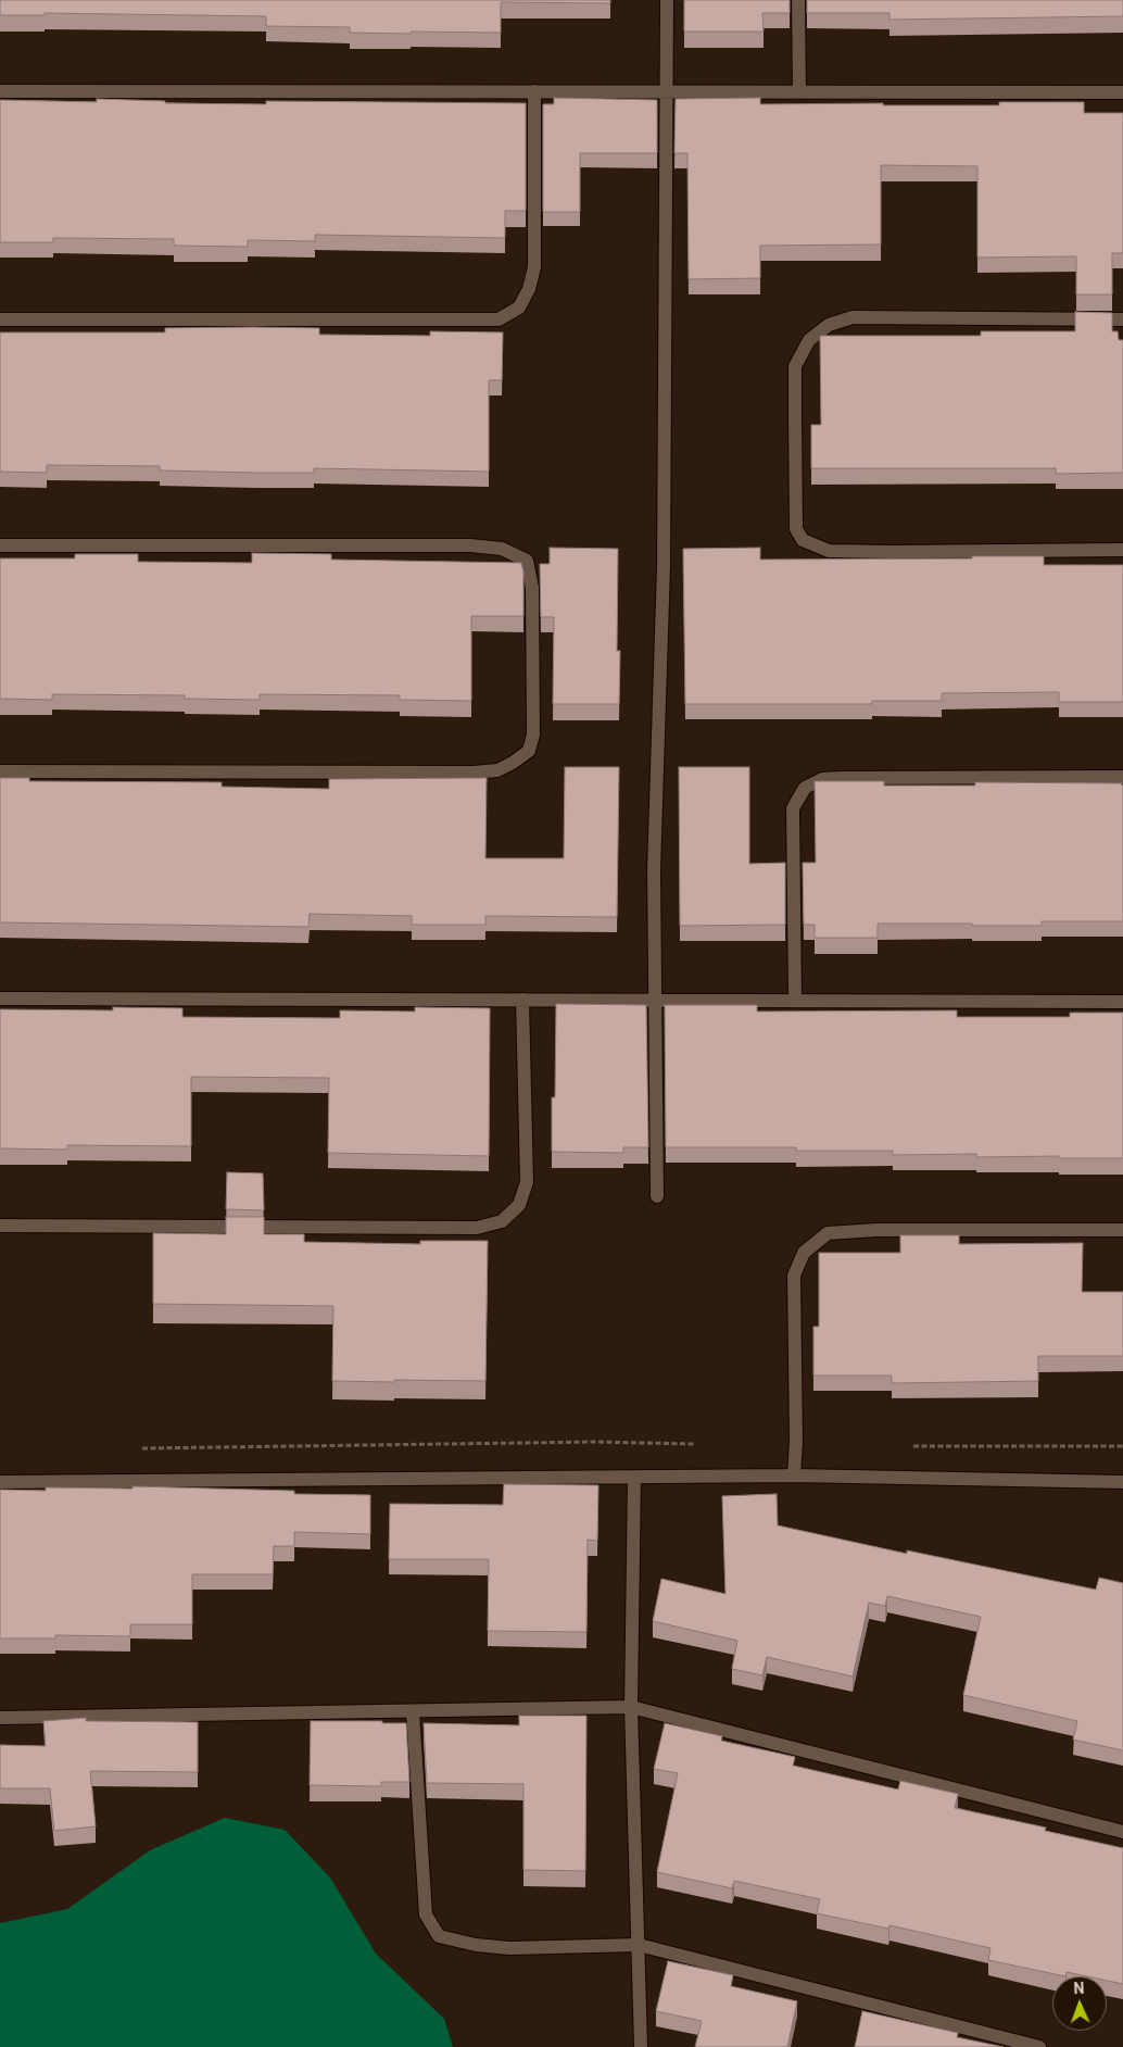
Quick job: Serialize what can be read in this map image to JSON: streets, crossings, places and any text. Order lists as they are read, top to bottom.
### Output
{
  "north": "top"
}
